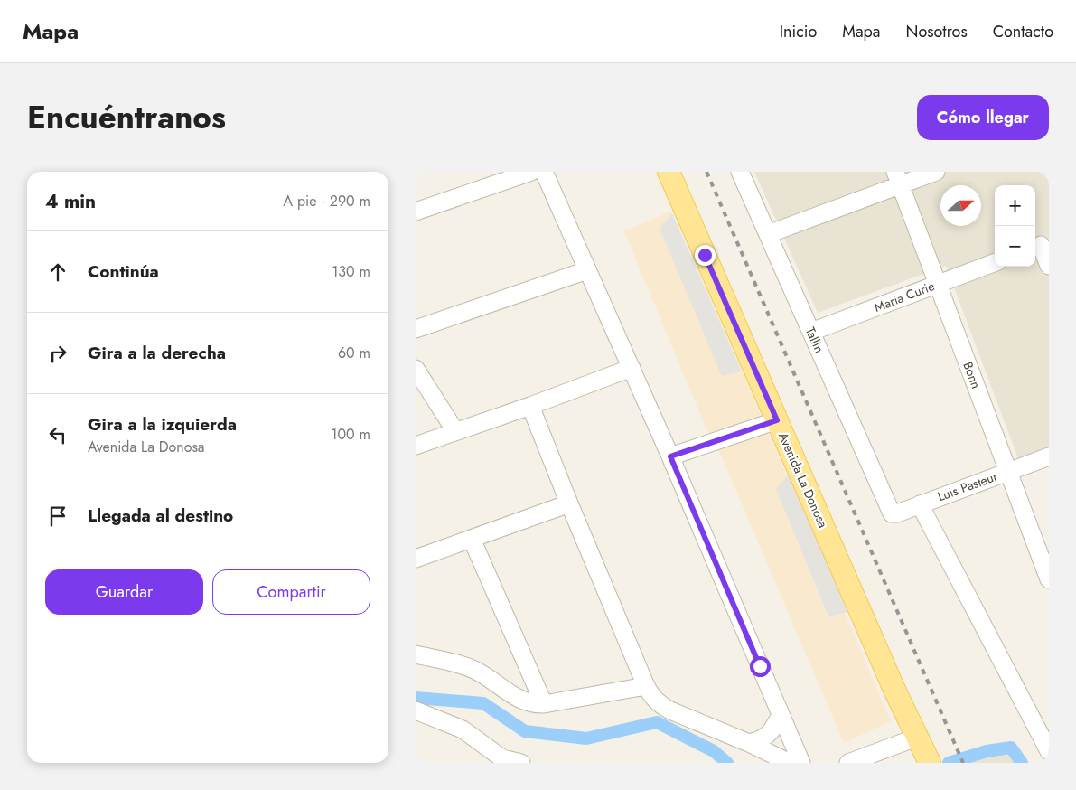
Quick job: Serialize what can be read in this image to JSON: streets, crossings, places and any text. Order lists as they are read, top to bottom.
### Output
{
  "streets": {
    "main road": ["Avenida La Donosa"],
    "street": [
      "Maria Curie",
      "Tallin",
      "Bonn",
      "Luis Pasteur"
    ]
  },
  "crossings": [
    ["Maria Curie", "Tallin"],
    ["Maria Curie", "Bonn"],
    ["Tallin", "Luis Pasteur"],
    ["Bonn", "Luis Pasteur"]
  ],
  "north": "right",
  "page": {
    "header": "Mapa",
    "nav": [
      "Inicio",
      "Mapa",
      "Nosotros",
      "Contacto"
    ],
    "title": "Encuéntranos",
    "buttons": [
      "Cómo llegar",
      ["Guardar", "Compartir"]
    ],
    "heading": ["4 min", "A pie · 290 m"],
    "map_buttons": ["+", "−"],
    "list": [
      ["Continúa", "130 m"],
      ["Gira a la derecha", "60 m"],
      ["Gira a la izquierda", "Avenida La Donosa", "100 m"],
      "Llegada al destino"
    ]
  }
}
